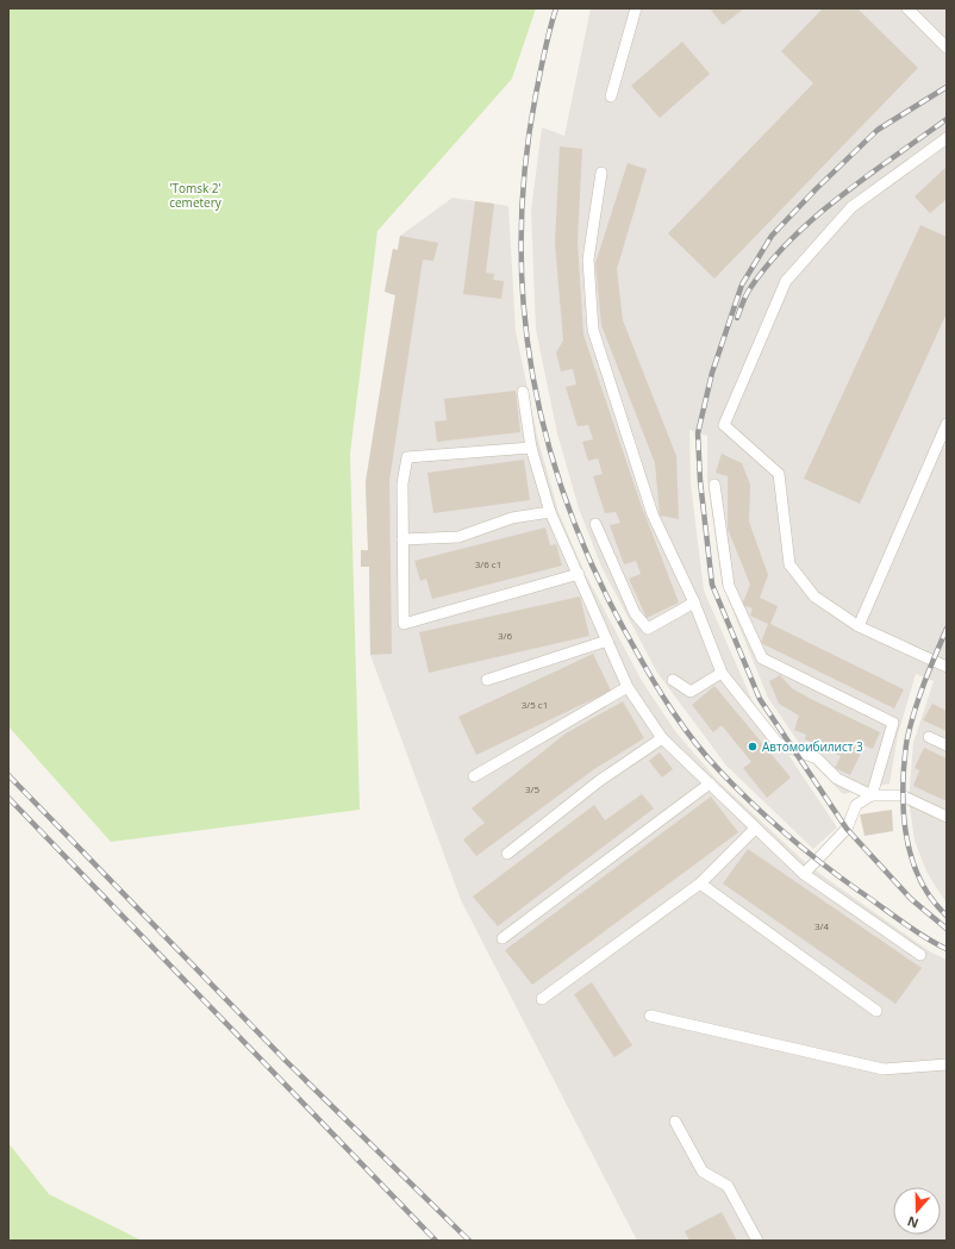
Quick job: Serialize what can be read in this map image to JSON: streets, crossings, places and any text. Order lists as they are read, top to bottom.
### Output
{
  "parks": ["'Tomsk 2' cemetery"],
  "places": ["Автомоибилист 3"],
  "house_numbers": [
    "3/6 с1",
    "3/6",
    "3/5 с1",
    "3/5",
    "3/4"
  ],
  "north": "bottom"
}
